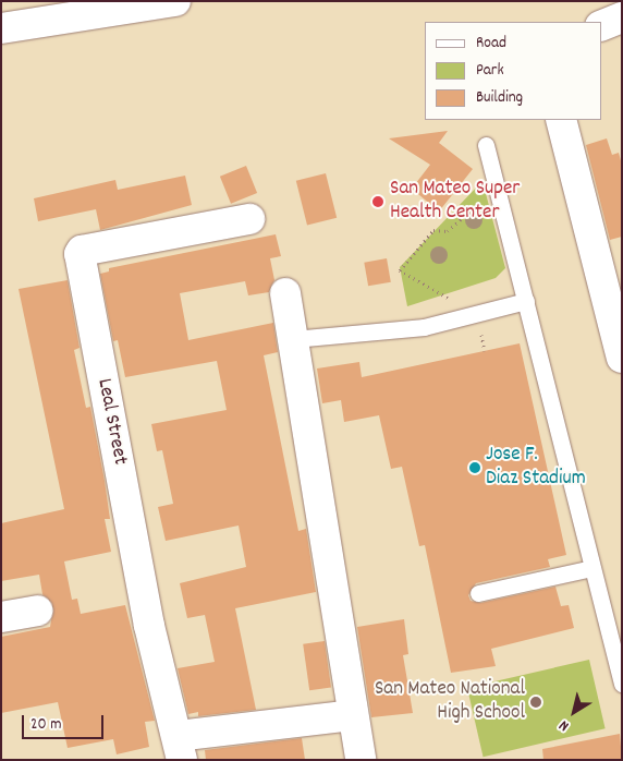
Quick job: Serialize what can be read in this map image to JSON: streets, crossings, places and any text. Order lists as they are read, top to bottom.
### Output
{
  "streets": {
    "street": ["Leal Street"]
  },
  "places": ["San Mateo Super Health Center", "Jose F. Diaz Stadium", "San Mateo National High School"],
  "legend": ["Road", "Park", "Building"],
  "scale_bar": "20 m",
  "north": "bottom left"
}
